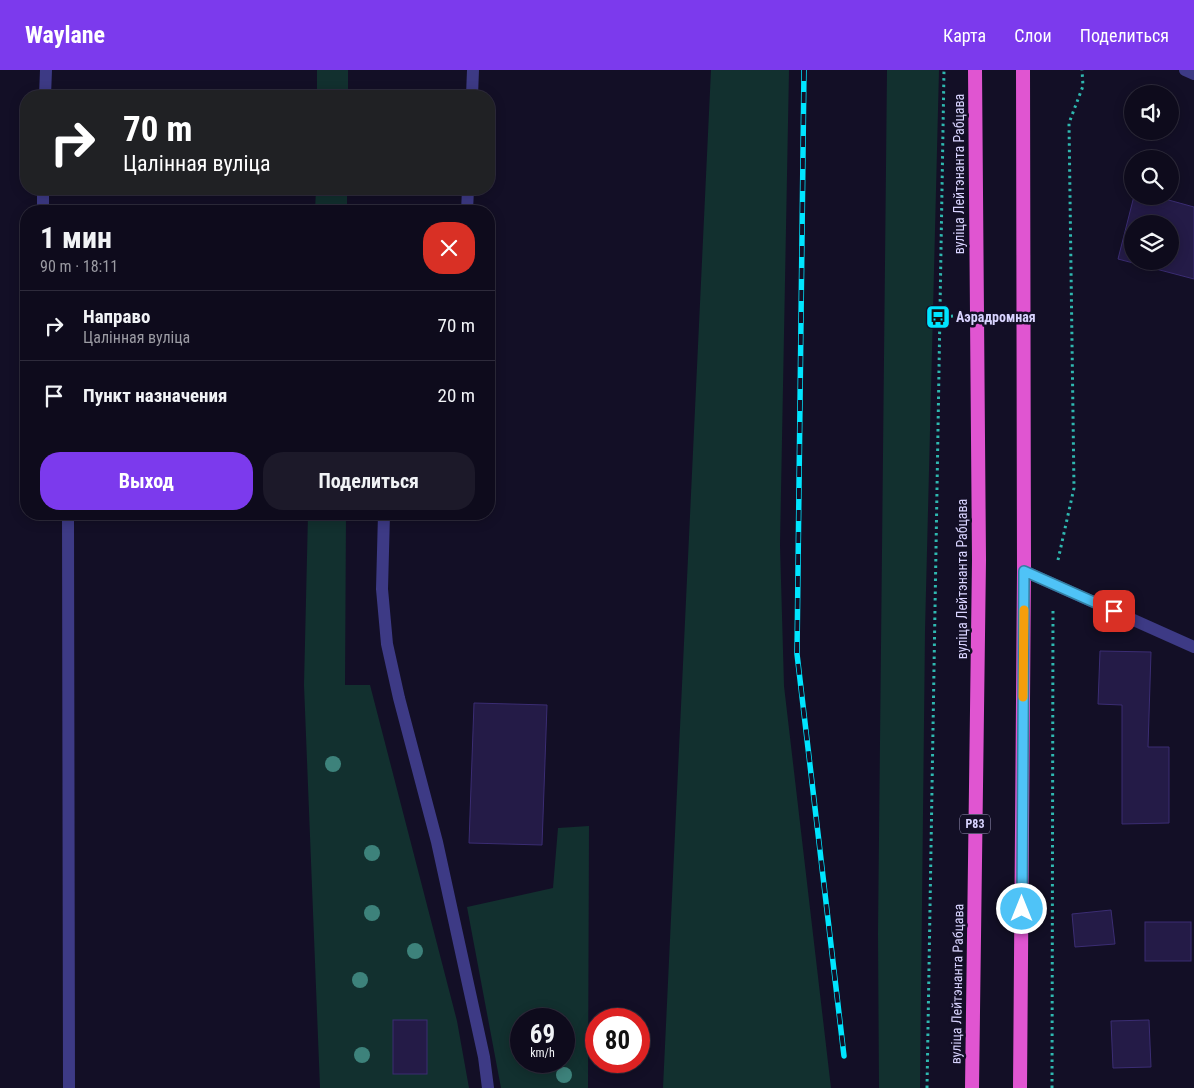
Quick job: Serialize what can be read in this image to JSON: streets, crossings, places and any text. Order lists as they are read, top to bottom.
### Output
{
  "streets": {
    "highway": ["вуліца Лейтэнанта Рабцава", "Р83"]
  },
  "places": {
    "bus stop": ["Аэрадромная"]
  },
  "page": {
    "header": "Waylane",
    "nav": ["Карта", "Слои", "Поделиться"],
    "turn": ["70 m", "Цалінная вуліца"],
    "heading": ["1 мин", "90 m · 18:11"],
    "list": [
      {
        "name": "Направо",
        "note": "Цалінная вуліца",
        "value": "70 m"
      },
      {
        "name": "Пункт назначения",
        "value": "20 m"
      }
    ],
    "buttons": ["Выход", "Поделиться"],
    "speed": "69 km/h",
    "limit": "80"
  }
}
